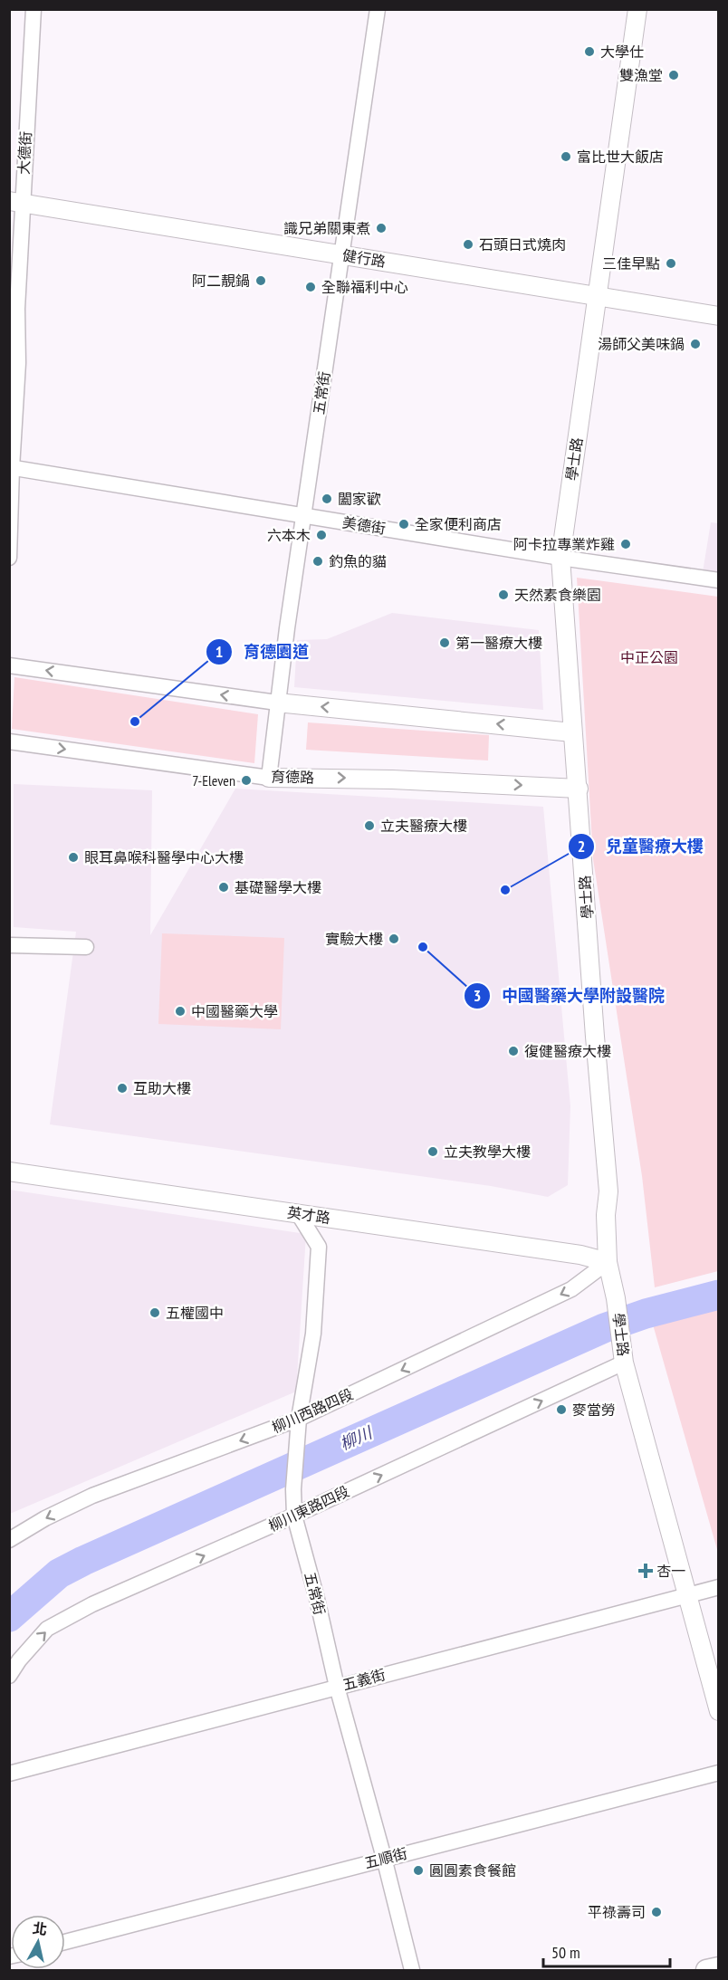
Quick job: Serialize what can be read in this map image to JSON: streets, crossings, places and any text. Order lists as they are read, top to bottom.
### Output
{
  "streets": {
    "street": [
      "大德街",
      "健行路",
      "五常街",
      "學士路",
      "美德街",
      "育德路",
      "英才路",
      "柳川西路四段",
      "柳川東路四段",
      "五義街",
      "五順街"
    ]
  },
  "crossings": [
    ["大德街", "健行路"],
    ["大德街", "美德街"],
    ["健行路", "五常街"],
    ["健行路", "學士路"],
    ["五常街", "美德街"],
    ["五常街", "育德路"],
    ["五常街", "英才路"],
    ["五常街", "柳川西路四段"],
    ["五常街", "柳川東路四段"],
    ["五常街", "五義街"],
    ["五常街", "五順街"],
    ["學士路", "美德街"],
    ["學士路", "育德路"],
    ["學士路", "英才路"],
    ["學士路", "柳川西路四段"],
    ["學士路", "柳川東路四段"],
    ["學士路", "五義街"],
    ["英才路", "柳川西路四段"]
  ],
  "one_way": ["柳川西路四段", "柳川東路四段"],
  "water": ["柳川"],
  "parks": ["中正公園"],
  "places": {
    "other": [
      "大學仕",
      "雙漁堂",
      "富比世大飯店",
      "識兄弟關東煮",
      "石頭日式燒肉",
      "三佳早點",
      "阿二靚鍋",
      "全聯福利中心",
      "湯師父美味鍋",
      "闔家歡",
      "全家便利商店",
      "六本木",
      "阿卡拉專業炸雞",
      "釣魚的貓",
      "天然素食樂園",
      "第一醫療大樓",
      "育德園道",
      "7-Eleven",
      "立夫醫療大樓",
      "眼耳鼻喉科醫學中心大樓",
      "基礎醫學大樓",
      "兒童醫療大樓",
      "實驗大樓",
      "中國醫藥大學附設醫院",
      "中國醫藥大學",
      "復健醫療大樓",
      "互助大樓",
      "立夫教學大樓",
      "五權國中",
      "麥當勞",
      "圓圓素食餐館",
      "平祿壽司"
    ],
    "health": ["杏一"]
  },
  "scale_bar": "50 m",
  "north": "top"
}
